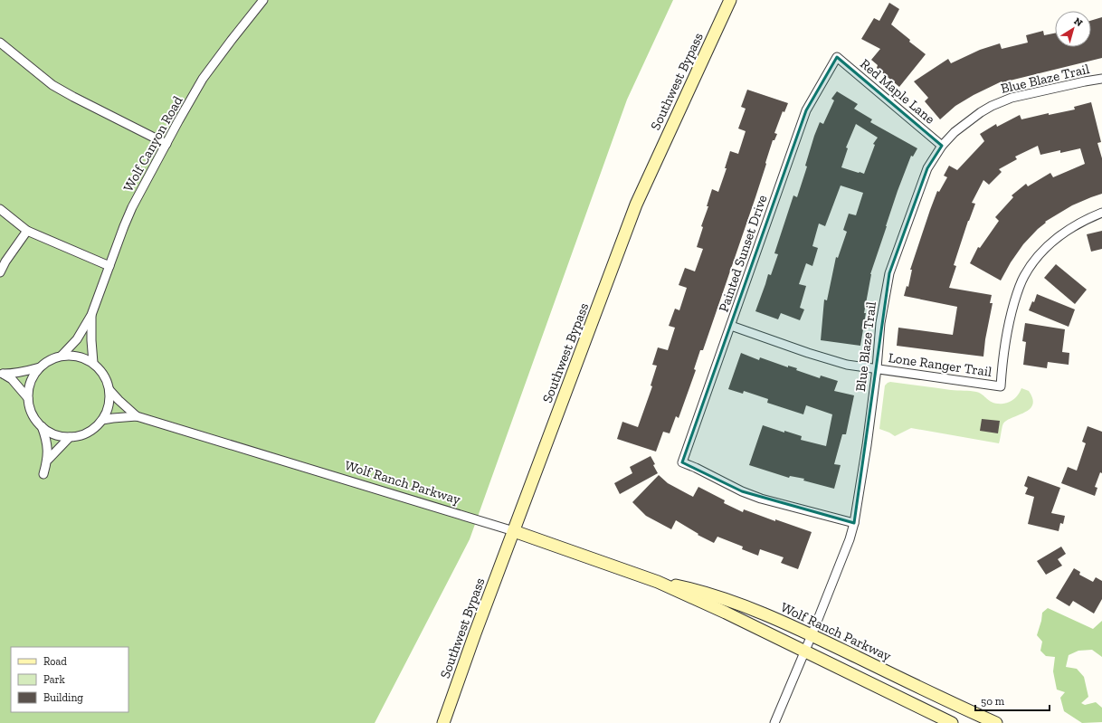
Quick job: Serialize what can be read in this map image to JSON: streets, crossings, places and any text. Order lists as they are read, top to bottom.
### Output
{
  "streets": {
    "street": [
      "Blue Blaze Trail",
      "Southwest Bypass",
      "Red Maple Lane",
      "Wolf Canyon Road",
      "Painted Sunset Drive",
      "Lone Ranger Trail",
      "Wolf Ranch Parkway"
    ]
  },
  "crossings": [
    ["Blue Blaze Trail", "Red Maple Lane"],
    ["Blue Blaze Trail", "Painted Sunset Drive"],
    ["Blue Blaze Trail", "Lone Ranger Trail"],
    ["Blue Blaze Trail", "Wolf Ranch Parkway"],
    ["Southwest Bypass", "Wolf Ranch Parkway"],
    ["Red Maple Lane", "Painted Sunset Drive"],
    ["Wolf Canyon Road", "Wolf Ranch Parkway"],
    ["Painted Sunset Drive", "Lone Ranger Trail"]
  ],
  "legend": ["Road", "Park", "Building"],
  "scale_bar": "50 m",
  "north": "top right"
}
